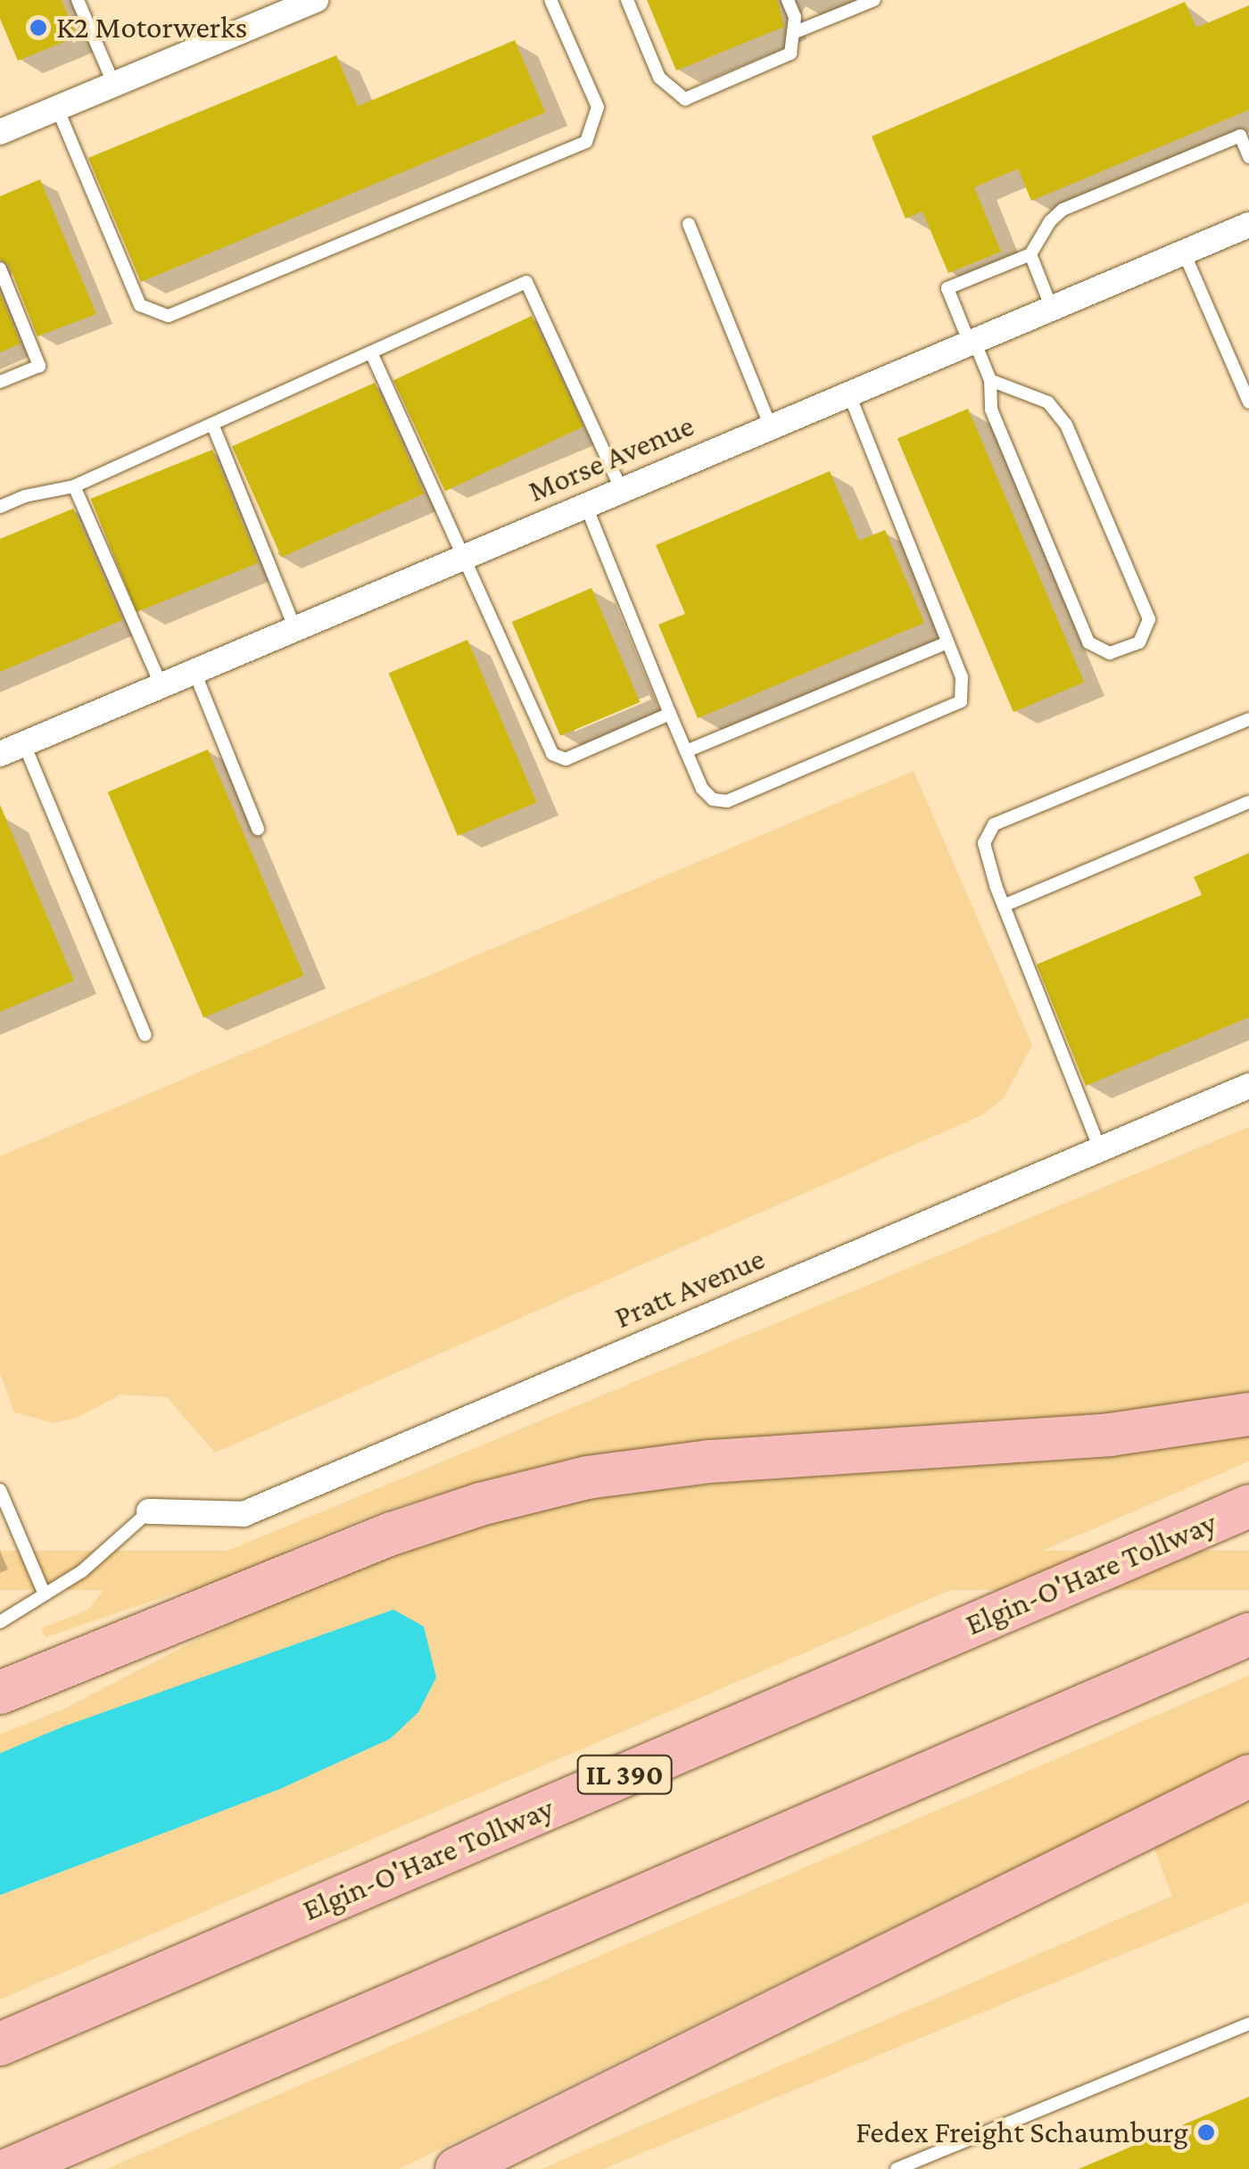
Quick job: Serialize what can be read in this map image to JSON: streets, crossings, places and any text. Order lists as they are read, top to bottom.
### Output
{
  "streets": {
    "highway": ["Elgin-O'Hare Tollway", "IL 390"],
    "street": ["Morse Avenue", "Pratt Avenue"]
  },
  "places": ["K2 Motorwerks", "Fedex Freight Schaumburg"]
}
